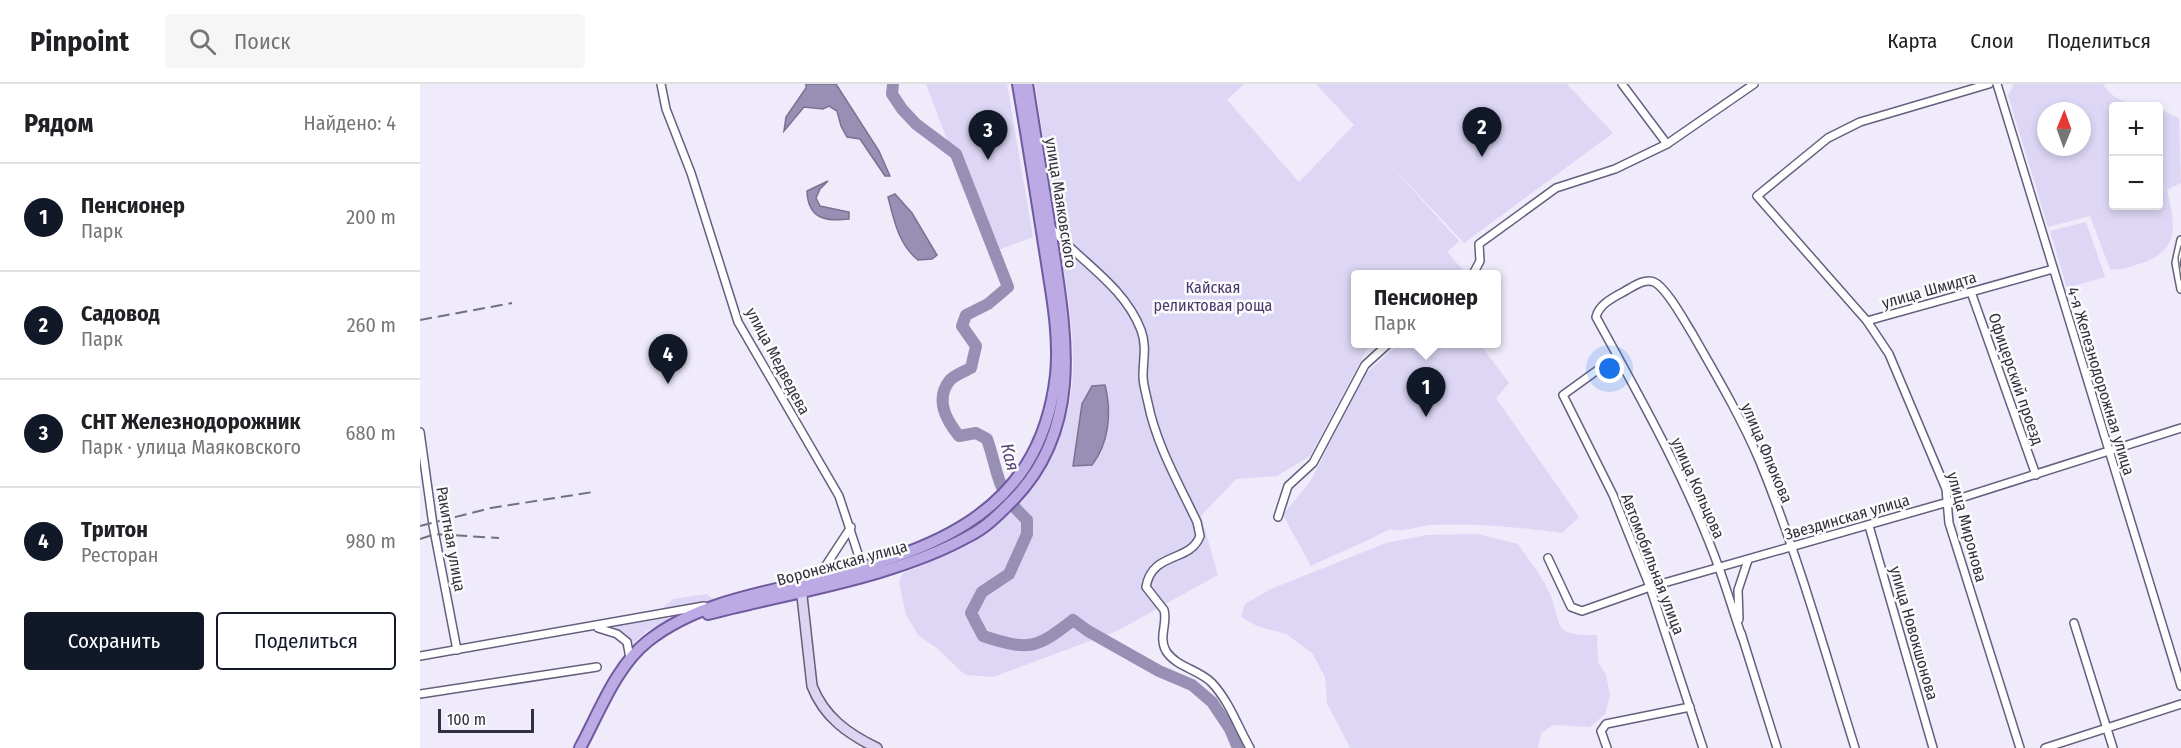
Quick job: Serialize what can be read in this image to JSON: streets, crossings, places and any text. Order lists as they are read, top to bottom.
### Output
{
  "streets": {
    "main road": ["улица Маяковского", "Воронежская улица"],
    "street": [
      "улица Шмидта",
      "улица Медведева",
      "Офицерский проезд",
      "4-я Железнодорожная улица",
      "улица Флюкова",
      "улица Кольцова",
      "Звездинская улица",
      "улица Миронова",
      "Ракитная улица",
      "Автомобильная улица",
      "улица Новокшонова"
    ]
  },
  "crossings": [
    ["улица Маяковского", "Воронежская улица"],
    ["улица Шмидта", "Офицерский проезд"],
    ["улица Шмидта", "4-я Железнодорожная улица"],
    ["улица Шмидта", "улица Миронова"],
    ["улица Медведева", "Воронежская улица"],
    ["Офицерский проезд", "Звездинская улица"],
    ["4-я Железнодорожная улица", "Звездинская улица"],
    ["улица Флюкова", "улица Кольцова"],
    ["улица Флюкова", "Звездинская улица"],
    ["улица Кольцова", "Звездинская улица"],
    ["улица Кольцова", "Автомобильная улица"],
    ["Звездинская улица", "улица Миронова"],
    ["Звездинская улица", "Автомобильная улица"],
    ["Звездинская улица", "улица Новокшонова"]
  ],
  "water": ["Кая"],
  "parks": ["Кайская реликтовая роща"],
  "scale_bar": "100 m",
  "north": "top",
  "page": {
    "header": "Pinpoint",
    "search": "Поиск",
    "nav": ["Карта", "Слои", "Поделиться"],
    "heading": ["Рядом", "Найдено: 4"],
    "map_buttons": ["+", "−"],
    "pins": [
      "2",
      "3",
      "4",
      "1"
    ],
    "list": [
      {
        "mark": "1",
        "name": "Пенсионер",
        "note": "Парк",
        "value": "200 m"
      },
      {
        "mark": "2",
        "name": "Садовод",
        "note": "Парк",
        "value": "260 m"
      },
      {
        "mark": "3",
        "name": "СНТ Железнодорожник",
        "note": "Парк · улица Маяковского",
        "value": "680 m"
      },
      {
        "mark": "4",
        "name": "Тритон",
        "note": "Ресторан",
        "value": "980 m"
      }
    ],
    "popup": ["Пенсионер", "Парк"],
    "buttons": ["Сохранить", "Поделиться"],
    "scale": "100 m"
  }
}
